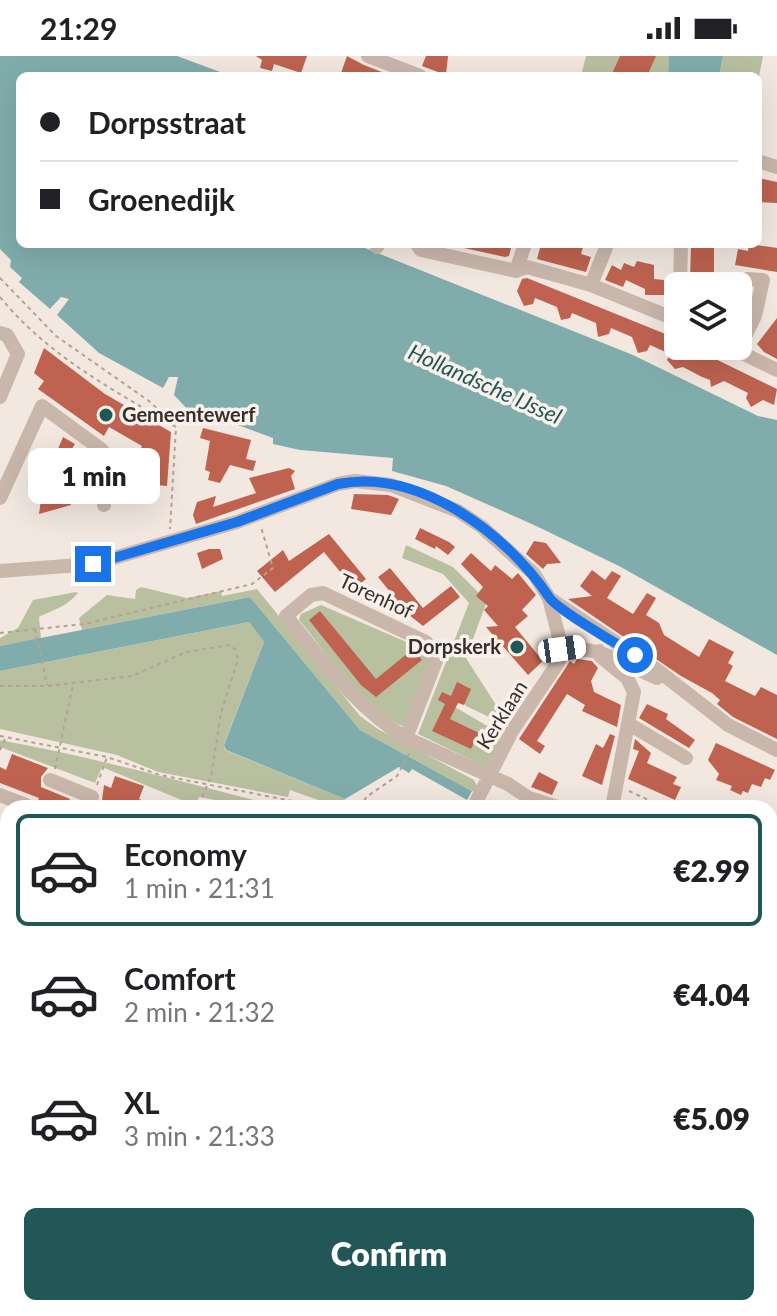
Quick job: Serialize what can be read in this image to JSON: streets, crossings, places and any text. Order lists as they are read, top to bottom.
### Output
{
  "streets": {
    "street": ["Torenhof", "Kerklaan"]
  },
  "crossings": [
    ["Torenhof", "Kerklaan"]
  ],
  "water": ["Hollandsche IJssel"],
  "places": ["Gemeentewerf", "Dorpskerk"],
  "page": {
    "status": "21:29",
    "banner": ["Dorpsstraat", "Groenedijk"],
    "bubble": "1 min",
    "list": [
      {
        "name": "Economy",
        "note": "1 min · 21:31",
        "value": "€2.99"
      },
      {
        "name": "Comfort",
        "note": "2 min · 21:32",
        "value": "€4.04"
      },
      {
        "name": "XL",
        "note": "3 min · 21:33",
        "value": "€5.09"
      }
    ],
    "buttons": "Confirm"
  }
}
